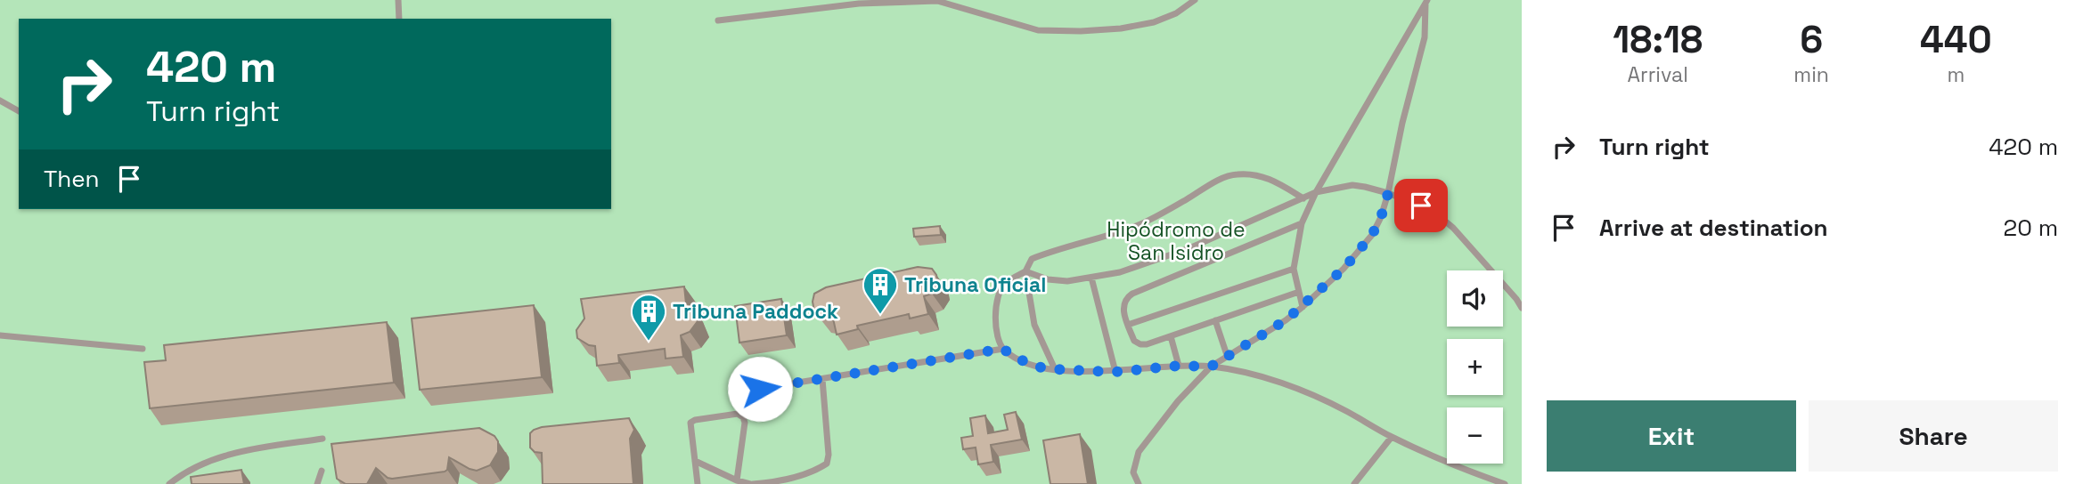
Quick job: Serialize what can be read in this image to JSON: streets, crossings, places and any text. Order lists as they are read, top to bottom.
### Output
{
  "parks": ["Hipódromo de San Isidro"],
  "places": {
    "building": ["Tribuna Oficial", "Tribuna Paddock"]
  },
  "page": {
    "eta": [
      "18:18",
      "Arrival",
      "6",
      "min",
      "440",
      "m"
    ],
    "turn": ["420 m", "Turn right"],
    "list": [
      {
        "name": "Turn right",
        "value": "420 m"
      },
      {
        "name": "Arrive at destination",
        "value": "20 m"
      }
    ],
    "then": "Then",
    "map_buttons": ["+", "−"],
    "buttons": ["Exit", "Share"]
  }
}
